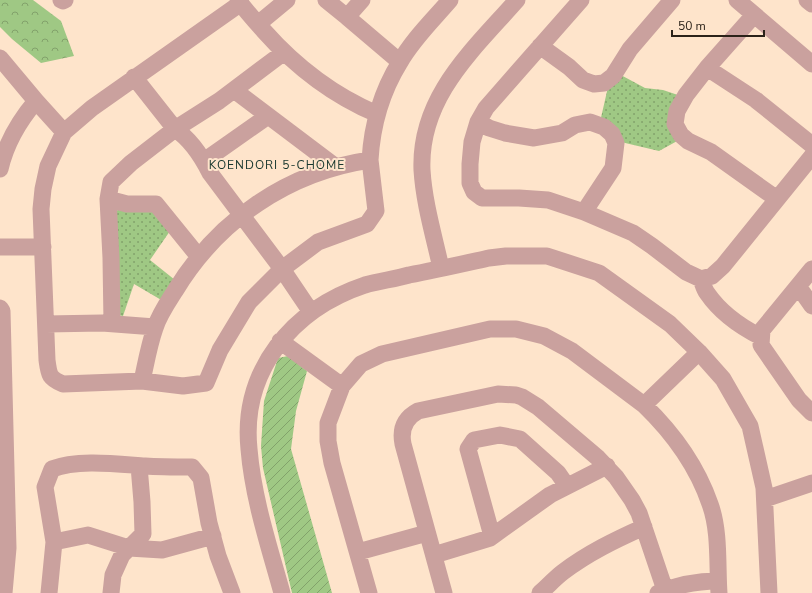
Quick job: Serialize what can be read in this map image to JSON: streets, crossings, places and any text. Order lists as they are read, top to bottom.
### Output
{
  "districts": ["KOENDORI 5-CHOME"],
  "scale_bar": "50 m"
}
